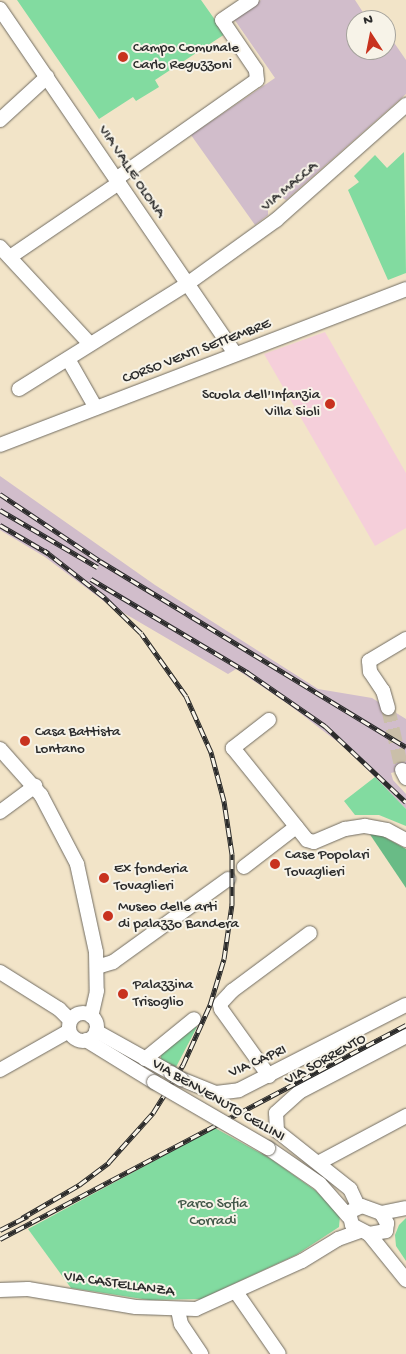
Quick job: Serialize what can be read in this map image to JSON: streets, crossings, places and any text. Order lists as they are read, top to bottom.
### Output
{
  "streets": {
    "street": [
      "VIA VALLE OLONA",
      "VIA MACCA",
      "CORSO VENTI SETTEMBRE",
      "VIA SORRENTO",
      "VIA CAPRI",
      "VIA BENVENUTO CELLINI",
      "VIA CASTELLANZA"
    ]
  },
  "crossings": [
    ["VIA VALLE OLONA", "VIA MACCA"],
    ["VIA VALLE OLONA", "CORSO VENTI SETTEMBRE"],
    ["VIA SORRENTO", "VIA BENVENUTO CELLINI"],
    ["VIA SORRENTO", "VIA CASTELLANZA"],
    ["VIA CAPRI", "VIA BENVENUTO CELLINI"],
    ["VIA BENVENUTO CELLINI", "VIA CASTELLANZA"]
  ],
  "parks": ["Parco Sofia Corradi"],
  "places": [
    "Campo Comunale Carlo Reguzzoni",
    "Scuola dell'Infanzia Villa Sioli",
    "Casa Battista Lontano",
    "Case Popolari Tovaglieri",
    "Ex fonderia Tovaglieri",
    "Museo delle arti di palazzo Bandera",
    "Palazzina Trisoglio"
  ],
  "north": "top"
}
